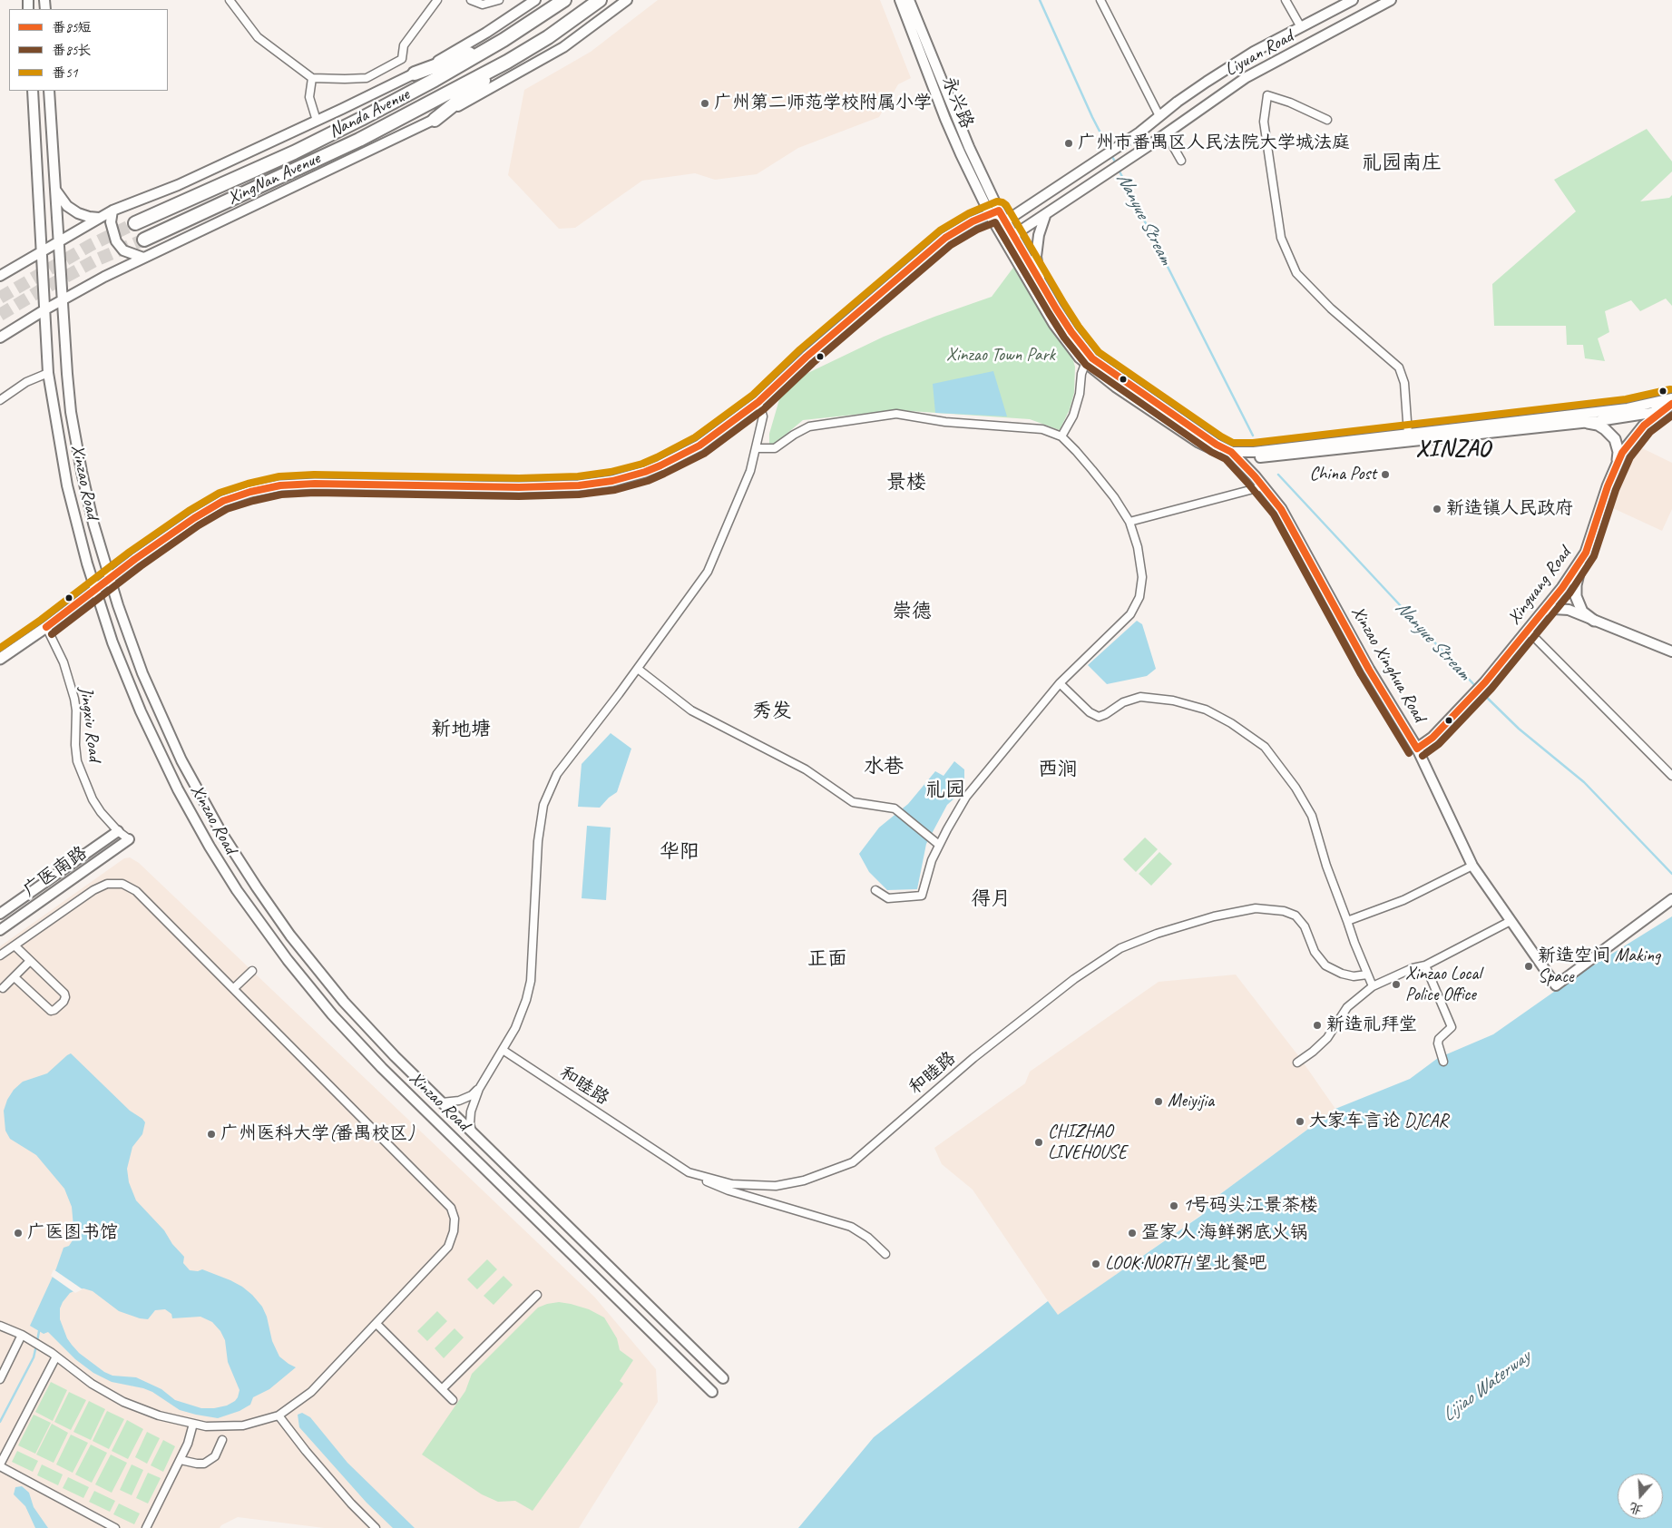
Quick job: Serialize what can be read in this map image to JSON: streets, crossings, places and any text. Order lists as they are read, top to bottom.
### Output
{
  "streets": {
    "highway": ["Nanda Avenue"],
    "main road": [
      "Liyuan Road",
      "永兴路",
      "XingNan Avenue",
      "Xinzao Road",
      "Xinguang Road",
      "Xinzao Xinghua Road",
      "广医南路"
    ],
    "street": ["Jingxiu Road", "和睦路"]
  },
  "crossings": [
    ["XingNan Avenue", "Xinzao Road"],
    ["Xinguang Road", "Xinzao Xinghua Road"],
    ["Jingxiu Road", "广医南路"]
  ],
  "districts": [
    "礼园南庄",
    "XINZAO",
    "景楼",
    "崇德",
    "秀发",
    "新地塘",
    "水巷",
    "西涧",
    "礼园",
    "华阳",
    "得月",
    "正面"
  ],
  "water": ["Nanyue Stream", "Lijiao Waterway"],
  "parks": ["Xinzao Town Park"],
  "places": [
    "广州第二师范学校附属小学",
    "广州市番禺区人民法院大学城法庭",
    "China Post",
    "新造镇人民政府",
    "新造空间 Making Space",
    "Xinzao Local Police Office",
    "新造礼拜堂",
    "Meiyijia",
    "大家车言论 DJCAR",
    "广州医科大学(番禺校区)",
    "CHIZHAO LIVEHOUSE",
    "1号码头江景茶楼",
    "广医图书馆",
    "疍家人·海鲜粥底火锅",
    "LOOK·NORTH 望北餐吧"
  ],
  "lines": ["transit line 番51", "transit line 番85短", "transit line 番85长"],
  "legend": ["番85短", "番85长", "番51"],
  "north": "bottom"
}
